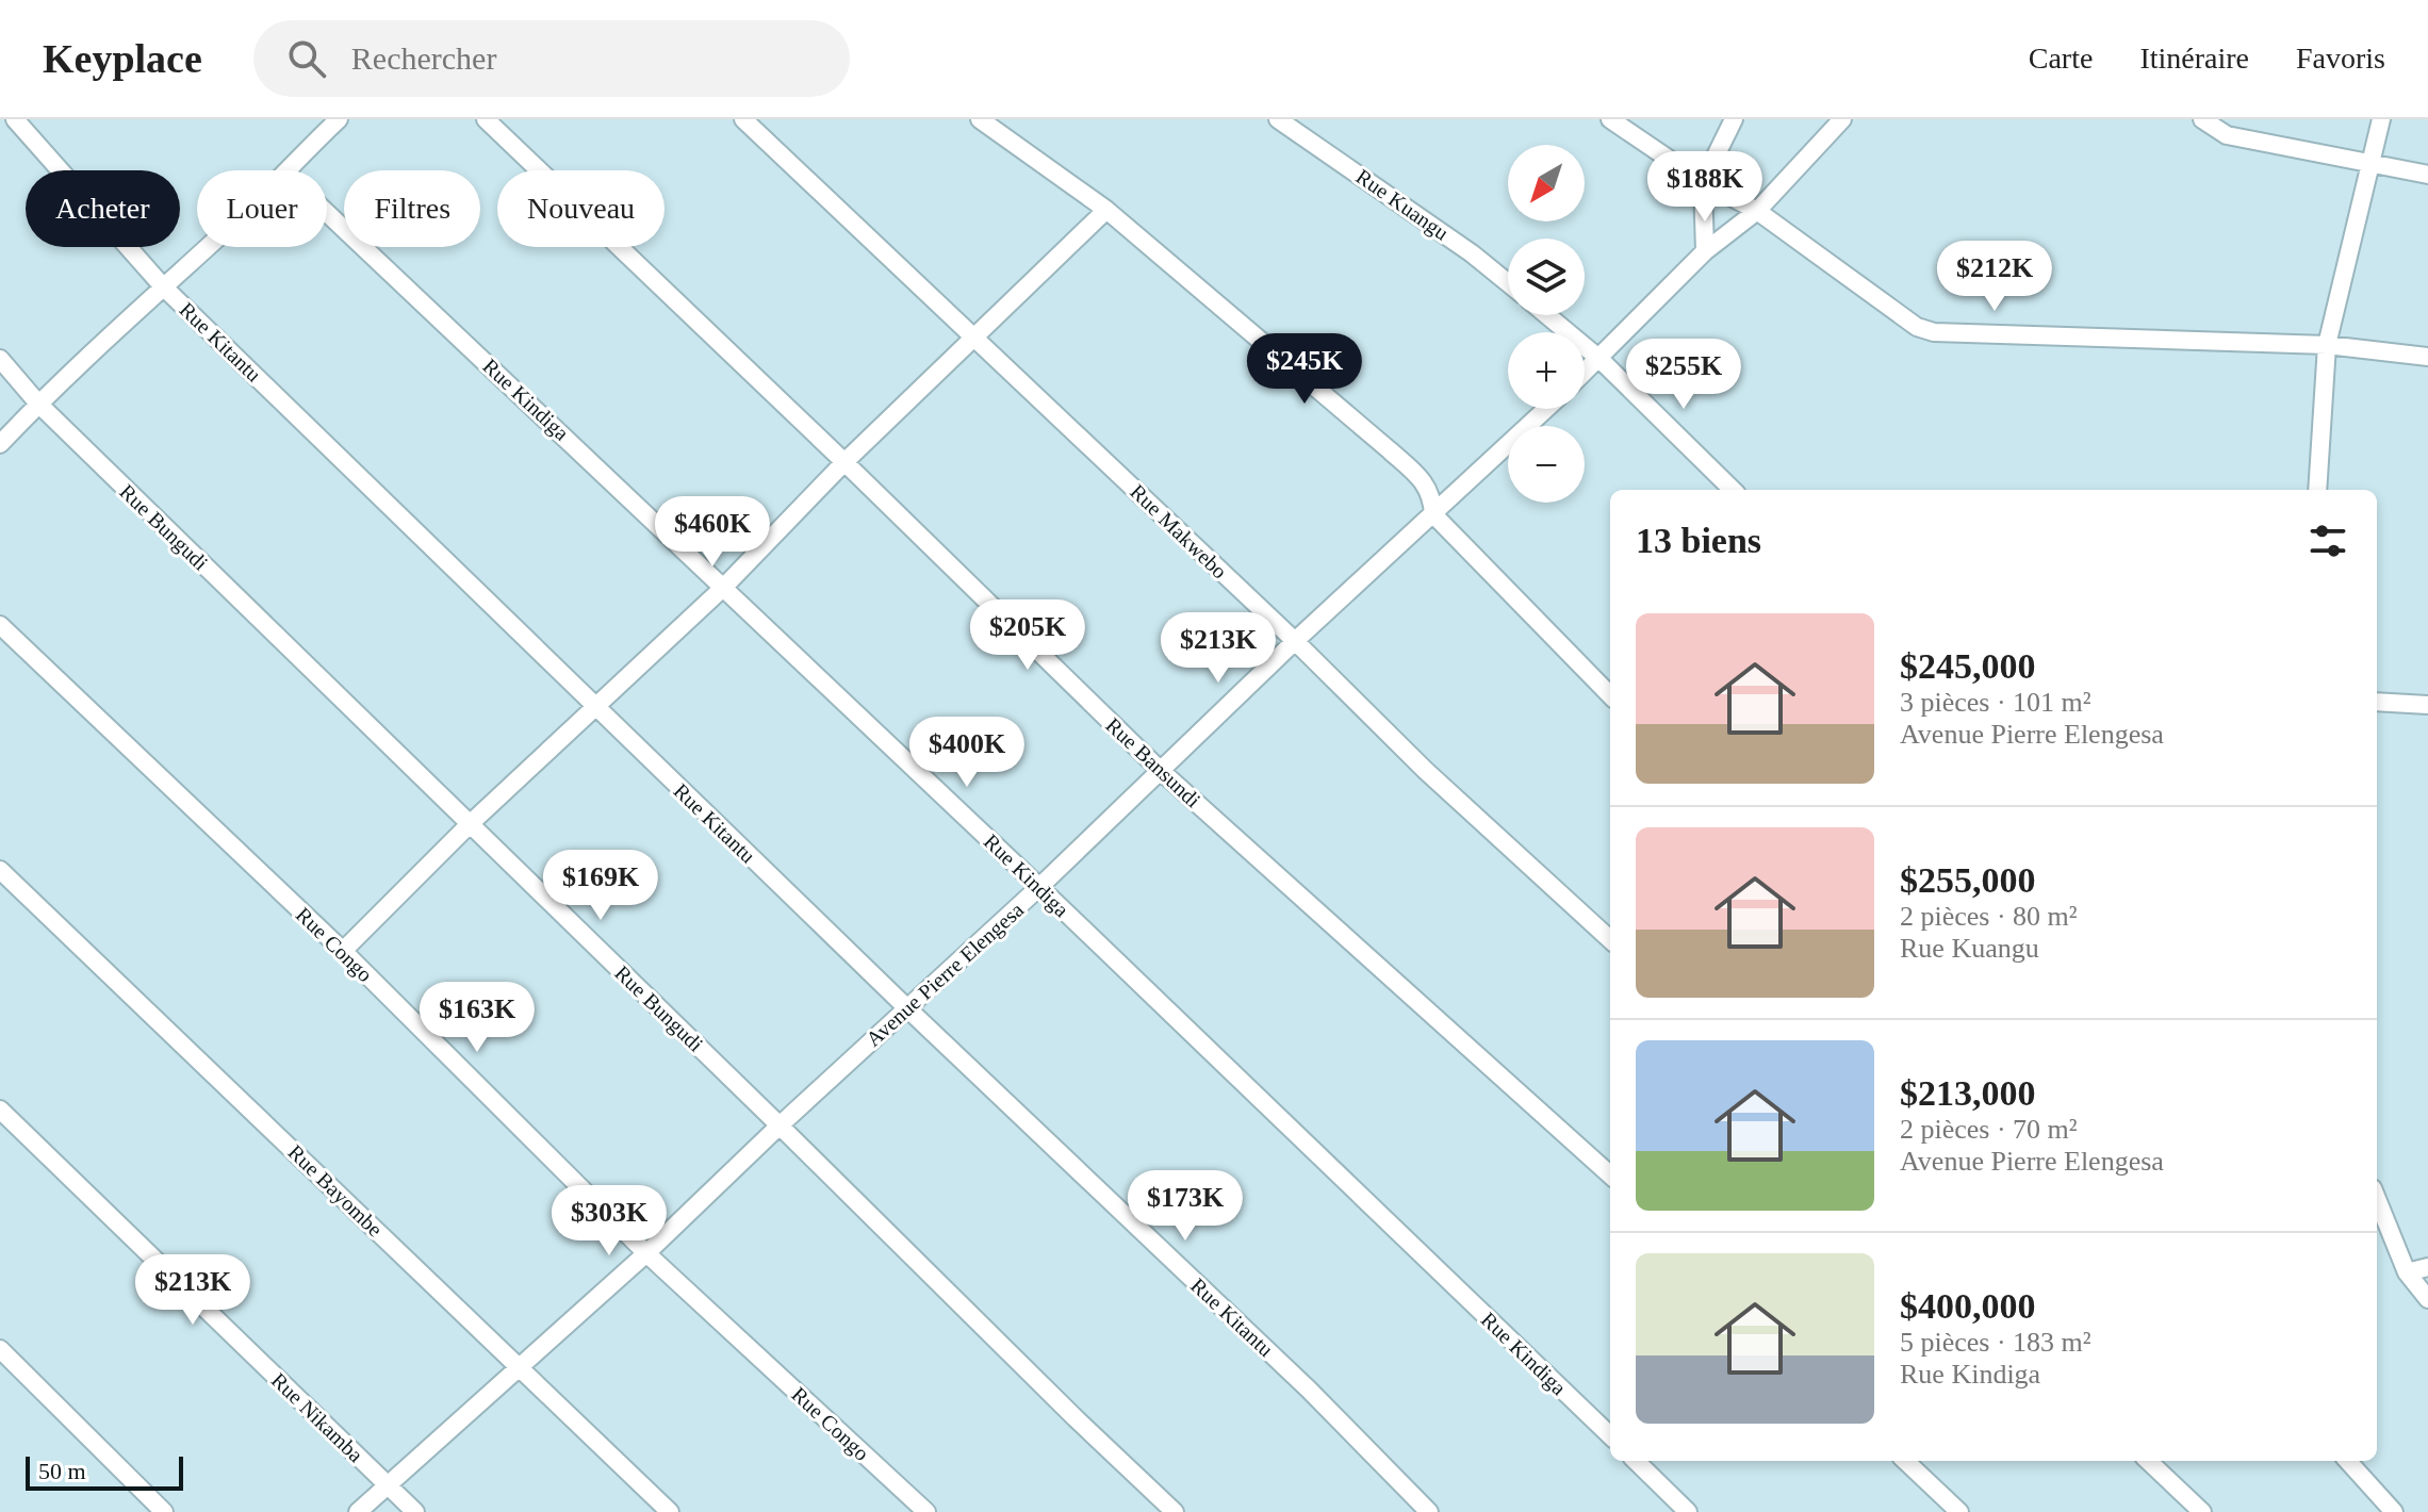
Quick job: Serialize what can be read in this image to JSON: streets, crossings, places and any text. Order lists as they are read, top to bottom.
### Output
{
  "streets": {
    "street": [
      "Rue Kuangu",
      "Rue Kitantu",
      "Rue Kindiga",
      "Rue Bungudi",
      "Rue Makwebo",
      "Rue Bansundi",
      "Rue Congo",
      "Avenue Pierre Elengesa",
      "Rue Bayombe",
      "Rue Nikamba"
    ]
  },
  "crossings": [
    ["Rue Kitantu", "Avenue Pierre Elengesa"],
    ["Rue Kindiga", "Avenue Pierre Elengesa"],
    ["Rue Bungudi", "Avenue Pierre Elengesa"],
    ["Rue Makwebo", "Avenue Pierre Elengesa"],
    ["Rue Bansundi", "Avenue Pierre Elengesa"],
    ["Rue Congo", "Avenue Pierre Elengesa"],
    ["Avenue Pierre Elengesa", "Rue Bayombe"],
    ["Avenue Pierre Elengesa", "Rue Nikamba"]
  ],
  "scale_bar": "50 m",
  "north": "bottom left",
  "page": {
    "header": "Keyplace",
    "search": "Rechercher",
    "nav": ["Carte", "Itinéraire", "Favoris"],
    "map_buttons": ["+", "−"],
    "price": [
      "$188K",
      "$212K",
      "$245K",
      "$255K",
      "$460K",
      "$205K",
      "$213K",
      "$400K",
      "$169K",
      "$163K",
      "$173K",
      "$303K",
      "$213K"
    ],
    "chip": [
      "Acheter",
      "Louer",
      "Filtres",
      "Nouveau"
    ],
    "heading": "13 biens",
    "list": [
      {
        "name": "$245,000",
        "note": "3 pièces · 101 m² · Avenue Pierre Elengesa"
      },
      {
        "name": "$255,000",
        "note": "2 pièces · 80 m² · Rue Kuangu"
      },
      {
        "name": "$213,000",
        "note": "2 pièces · 70 m² · Avenue Pierre Elengesa"
      },
      {
        "name": "$400,000",
        "note": "5 pièces · 183 m² · Rue Kindiga"
      }
    ],
    "scale": "50 m"
  }
}
